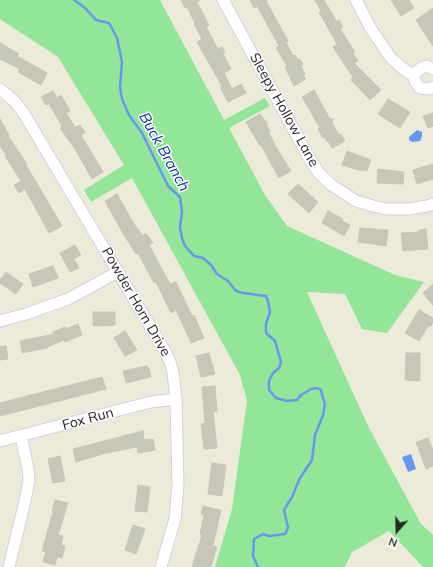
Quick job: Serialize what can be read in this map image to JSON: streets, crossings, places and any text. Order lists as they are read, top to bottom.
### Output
{
  "streets": {
    "street": ["Sleepy Hollow Lane", "Powder Horn Drive", "Fox Run"]
  },
  "crossings": [
    ["Powder Horn Drive", "Fox Run"]
  ],
  "water": ["Buck Branch"],
  "north": "bottom"
}
